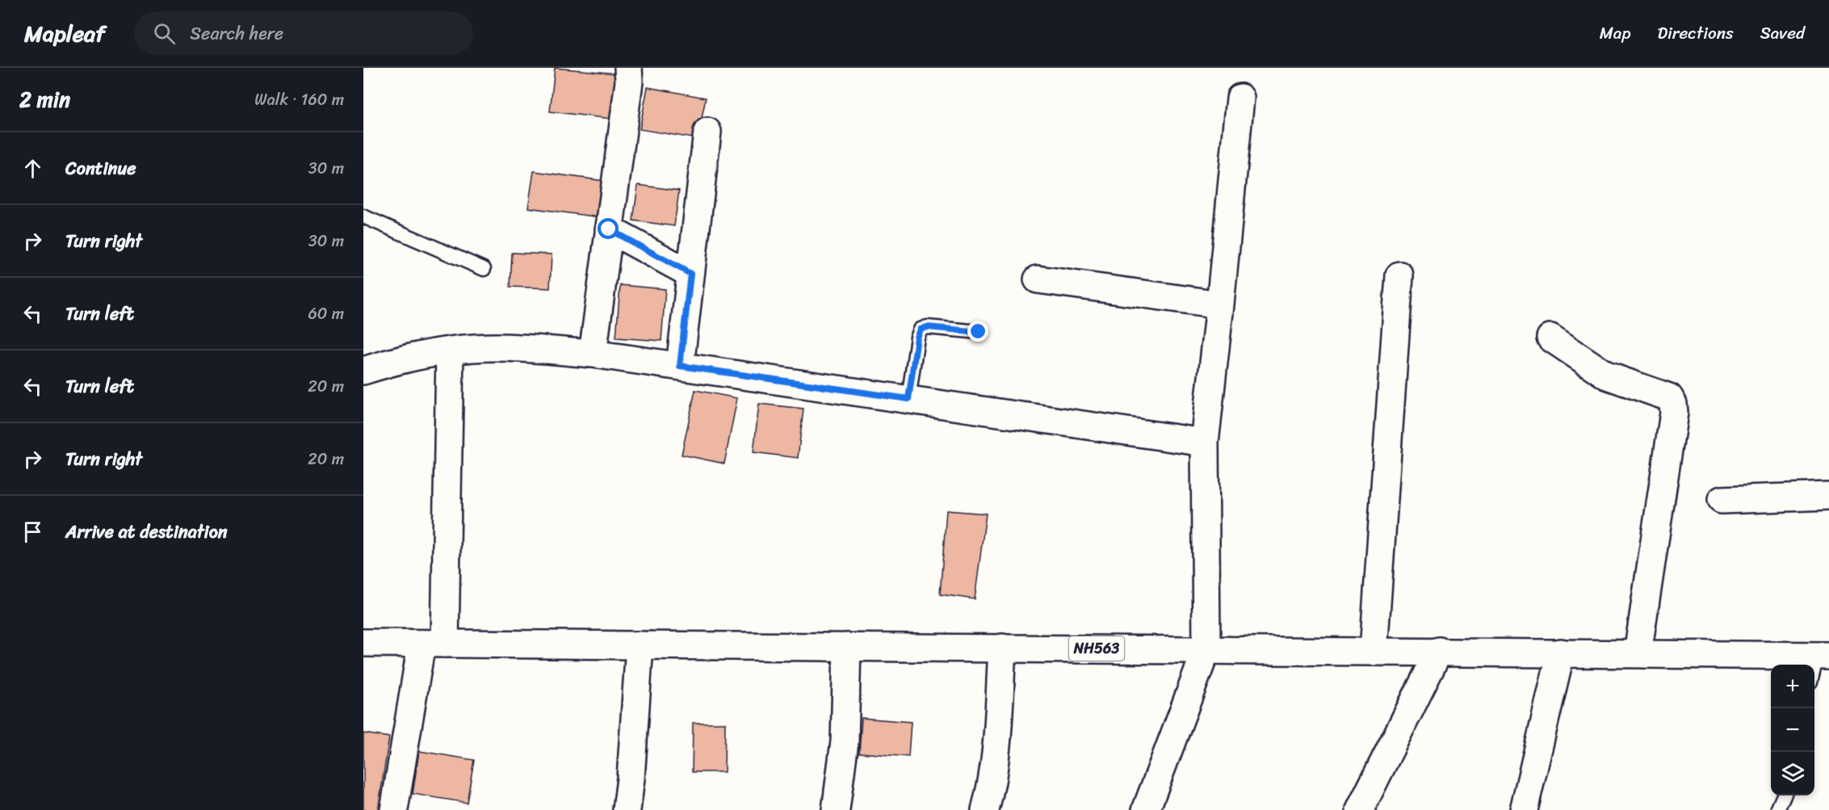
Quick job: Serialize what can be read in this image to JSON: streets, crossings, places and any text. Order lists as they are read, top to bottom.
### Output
{
  "streets": {
    "main road": ["NH563"]
  },
  "page": {
    "header": "Mapleaf",
    "search": "Search here",
    "nav": ["Map", "Directions", "Saved"],
    "heading": ["2 min", "Walk · 160 m"],
    "list": [
      ["Continue", "30 m"],
      ["Turn right", "30 m"],
      ["Turn left", "60 m"],
      ["Turn left", "20 m"],
      ["Turn right", "20 m"],
      "Arrive at destination"
    ],
    "map_buttons": ["+", "−"]
  }
}
